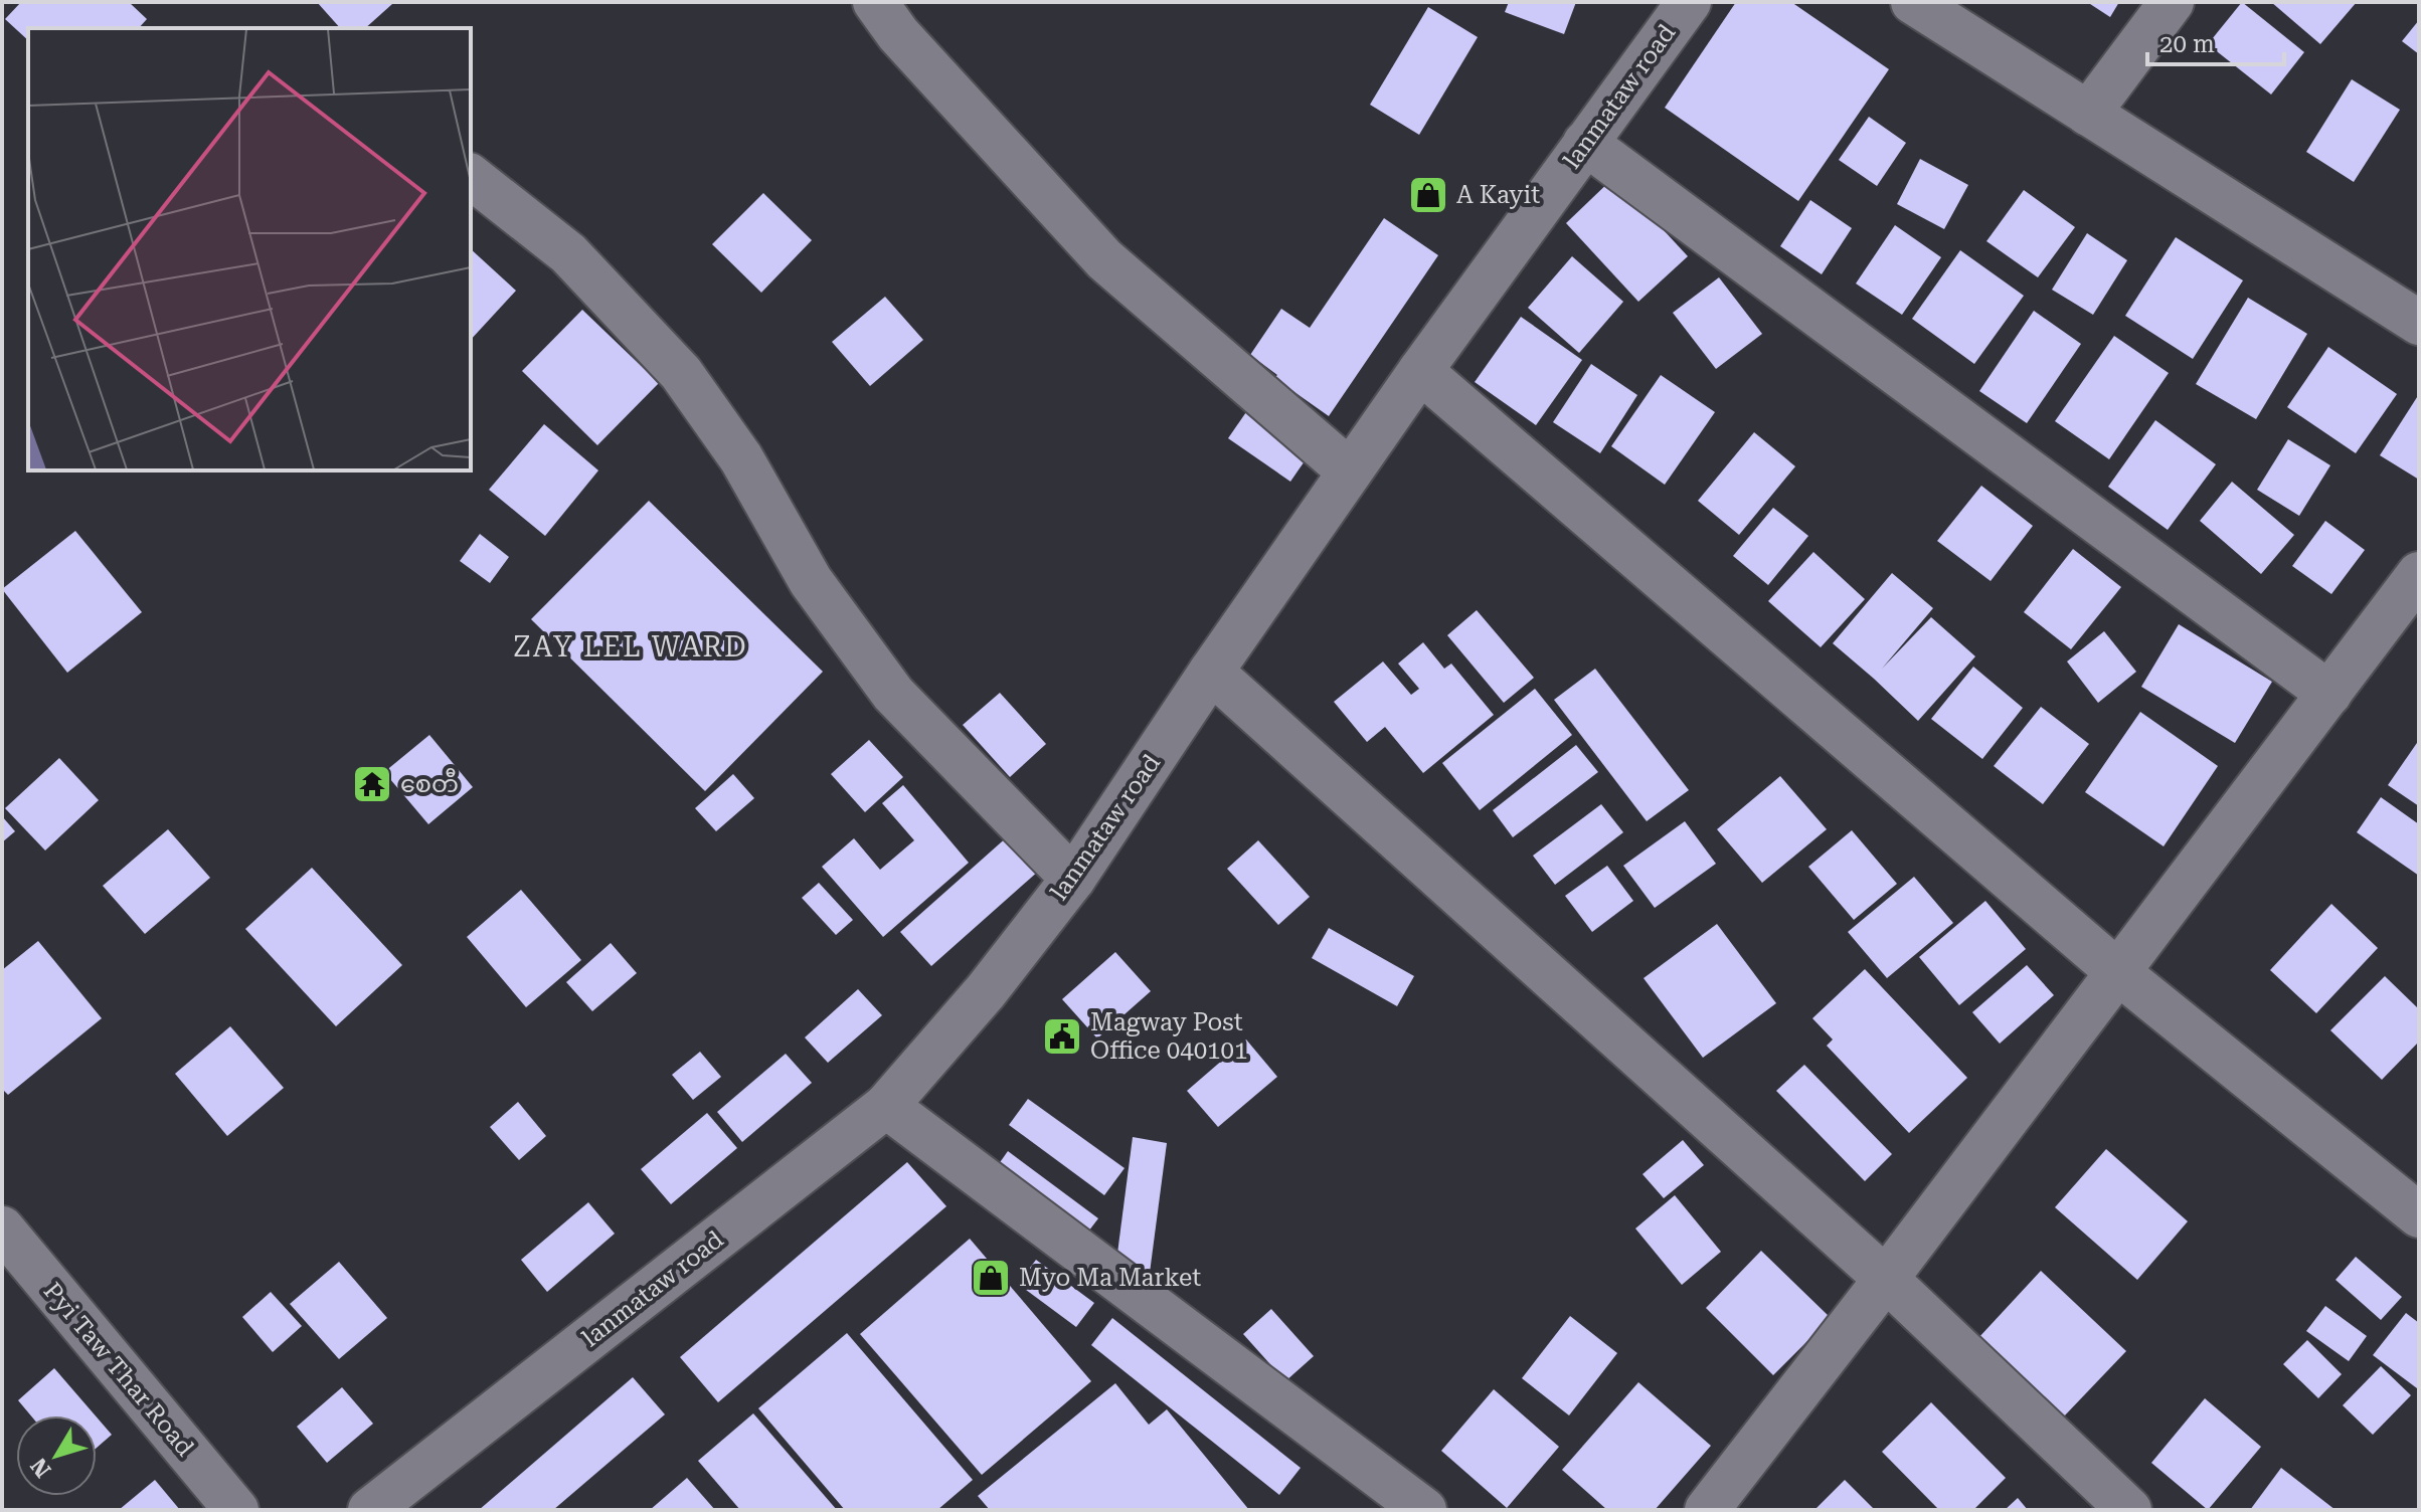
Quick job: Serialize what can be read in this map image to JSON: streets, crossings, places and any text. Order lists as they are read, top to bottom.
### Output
{
  "streets": {
    "street": ["lanmataw road", "Pyi Taw Thar Road"]
  },
  "districts": ["ZAY LEL WARD"],
  "places": {
    "shop": ["A Kayit", "Myo Ma Market"],
    "temple": ["စေတီ"],
    "public building": ["Magway Post Office 040101"]
  },
  "scale_bar": "20 m",
  "north": "bottom left"
}
